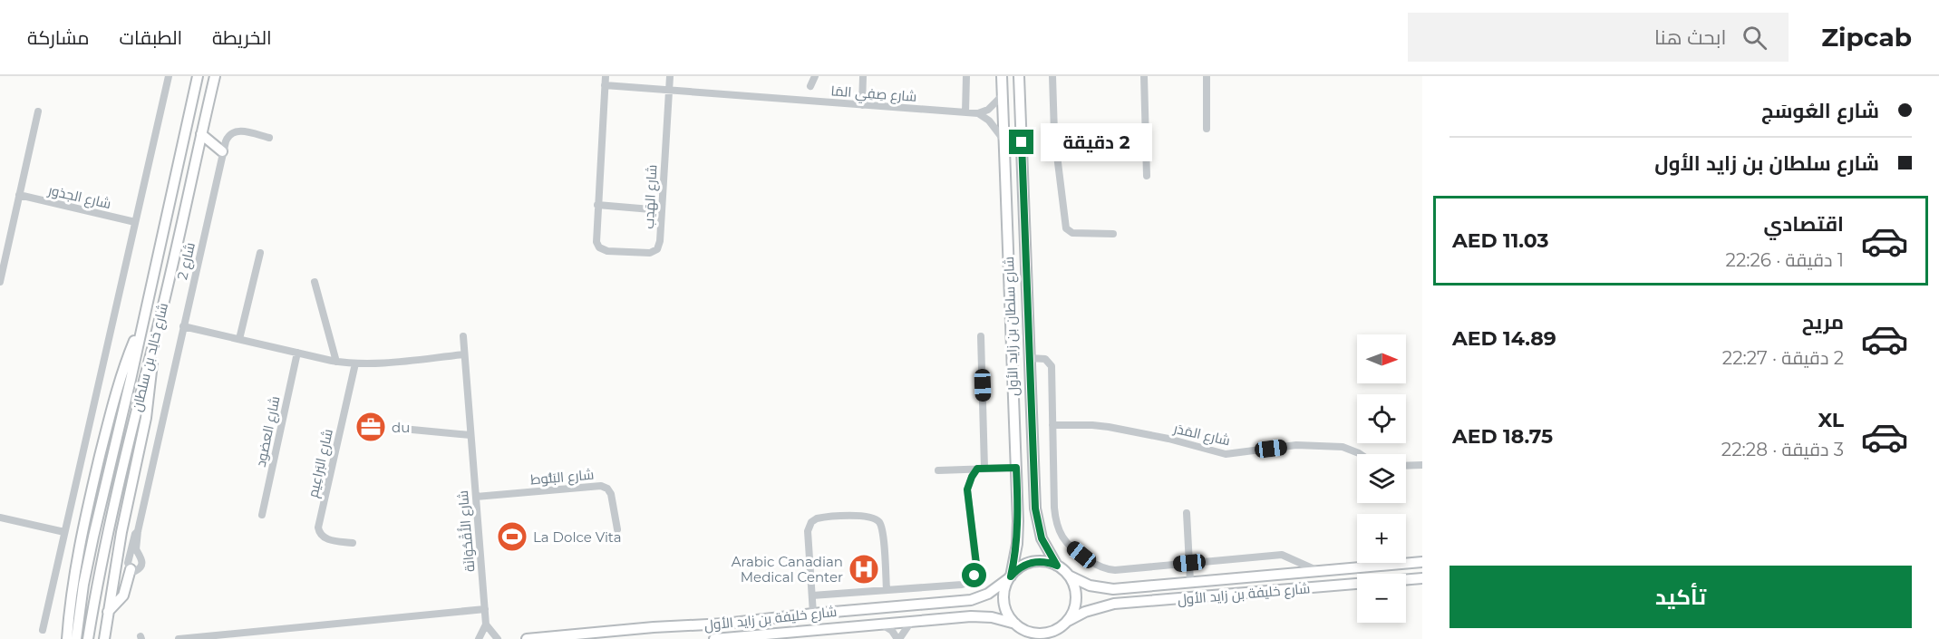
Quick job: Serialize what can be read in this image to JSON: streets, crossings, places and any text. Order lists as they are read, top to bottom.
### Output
{
  "streets": {
    "main road": ["شارع سلطان بن زايد الأول", "شارع خالِد بن سلطان", "شارع خليفة بن زايد الأول"],
    "street": [
      "شارع صِفِي المَا",
      "شارع الجذور",
      "شارع الهَدِب",
      "شارع 2",
      "شارع العضود",
      "شارع المَدَر",
      "شارع البَراعِيم",
      "شارع البَلُّوط",
      "شارع الأُقْحُوَانَة"
    ]
  },
  "crossings": [
    ["شارع صِفِي المَا", "شارع الهَدِب"],
    ["شارع سلطان بن زايد الأول", "شارع خليفة بن زايد الأول"],
    ["شارع البَلُّوط", "شارع الأُقْحُوَانَة"]
  ],
  "places": {
    "office": ["du"],
    "sports": ["La Dolce Vita"],
    "hospital": ["Arabic Canadian Medical Center"]
  },
  "north": "right",
  "page": {
    "header": "Zipcab",
    "search": "ابحث هنا",
    "nav": ["الخريطة", "الطبقات", "مشاركة"],
    "banner": ["شارع العُوسَج", "شارع سلطان بن زايد الأول"],
    "bubble": "2 دقيقة",
    "list": [
      {
        "name": "اقتصادي",
        "note": "1 دقيقة · 22:26",
        "value": "AED 11.03"
      },
      {
        "name": "مريح",
        "note": "2 دقيقة · 22:27",
        "value": "AED 14.89"
      },
      {
        "name": "XL",
        "note": "3 دقيقة · 22:28",
        "value": "AED 18.75"
      }
    ],
    "map_buttons": ["+", "−"],
    "buttons": "تأكيد"
  }
}
